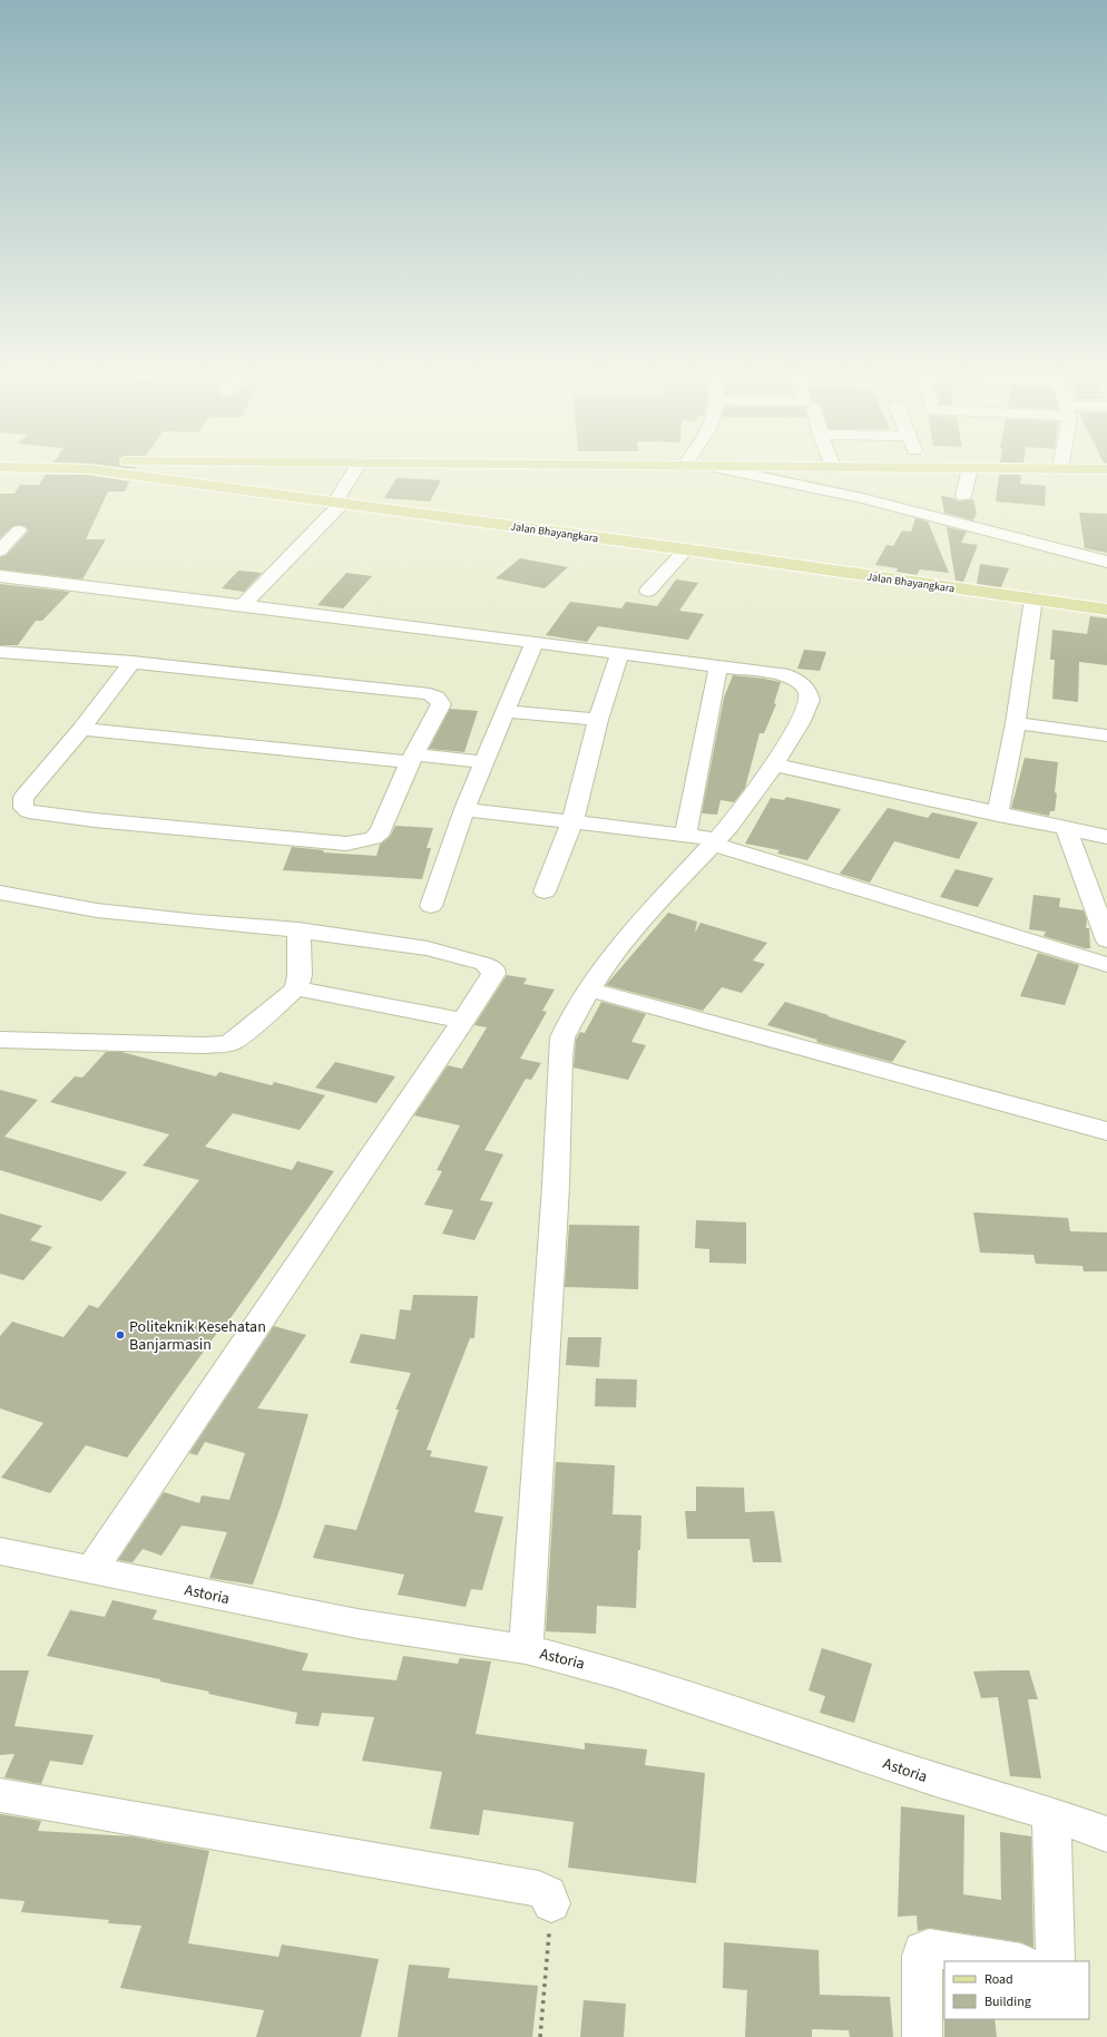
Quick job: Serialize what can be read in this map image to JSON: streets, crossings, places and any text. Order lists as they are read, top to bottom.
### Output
{
  "streets": {
    "main road": ["Jalan Bhayangkara"],
    "street": ["Astoria"]
  },
  "places": ["Politeknik Kesehatan Banjarmasin"],
  "legend": ["Road", "Building"]
}
